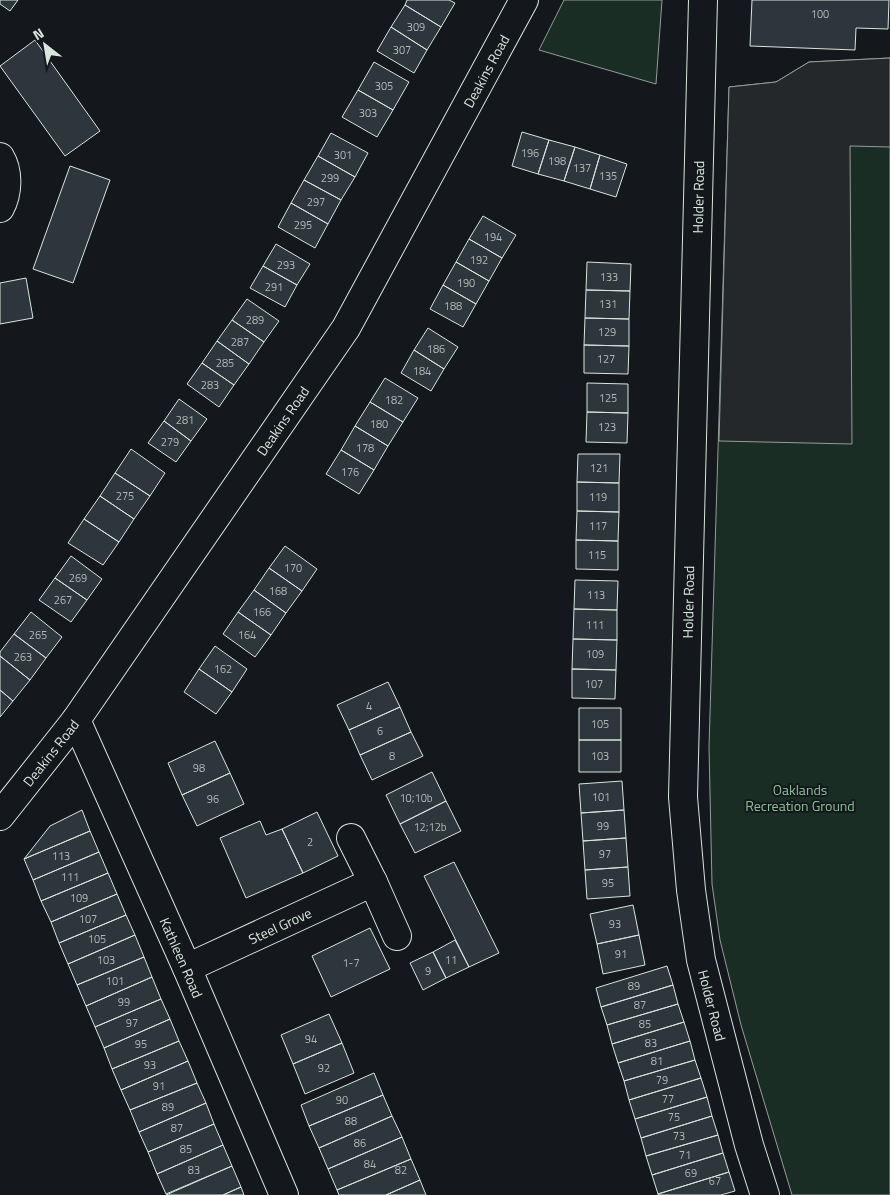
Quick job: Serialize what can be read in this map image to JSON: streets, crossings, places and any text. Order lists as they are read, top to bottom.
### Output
{
  "streets": {
    "street": [
      "Deakins Road",
      "Holder Road",
      "Steel Grove",
      "Kathleen Road"
    ]
  },
  "crossings": [
    ["Deakins Road", "Kathleen Road"],
    ["Steel Grove", "Kathleen Road"]
  ],
  "parks": ["Oaklands Recreation Ground"],
  "house_numbers": [
    "100",
    "309",
    "307",
    "305",
    "303",
    "196",
    "301",
    "198",
    "137",
    "135",
    "299",
    "297",
    "295",
    "194",
    "192",
    "293",
    "133",
    "190",
    "291",
    "131",
    "188",
    "289",
    "129",
    "287",
    "186",
    "127",
    "285",
    "184",
    "283",
    "125",
    "182",
    "281",
    "180",
    "123",
    "279",
    "178",
    "121",
    "176",
    "275",
    "119",
    "117",
    "115",
    "170",
    "269",
    "168",
    "113",
    "267",
    "166",
    "111",
    "265",
    "164",
    "109",
    "263",
    "162",
    "107",
    "4",
    "105",
    "6",
    "8",
    "103",
    "98",
    "101",
    "10;10b",
    "96",
    "99",
    "12;12b",
    "2",
    "97",
    "113",
    "111",
    "95",
    "109",
    "107",
    "93",
    "105",
    "91",
    "103",
    "11",
    "1-7",
    "9",
    "101",
    "89",
    "99",
    "87",
    "97",
    "85",
    "94",
    "83",
    "95",
    "81",
    "93",
    "92",
    "79",
    "91",
    "77",
    "90",
    "89",
    "75",
    "88",
    "87",
    "73",
    "86",
    "85",
    "71",
    "84",
    "83",
    "82",
    "69",
    "67"
  ],
  "north": "top left"
}
